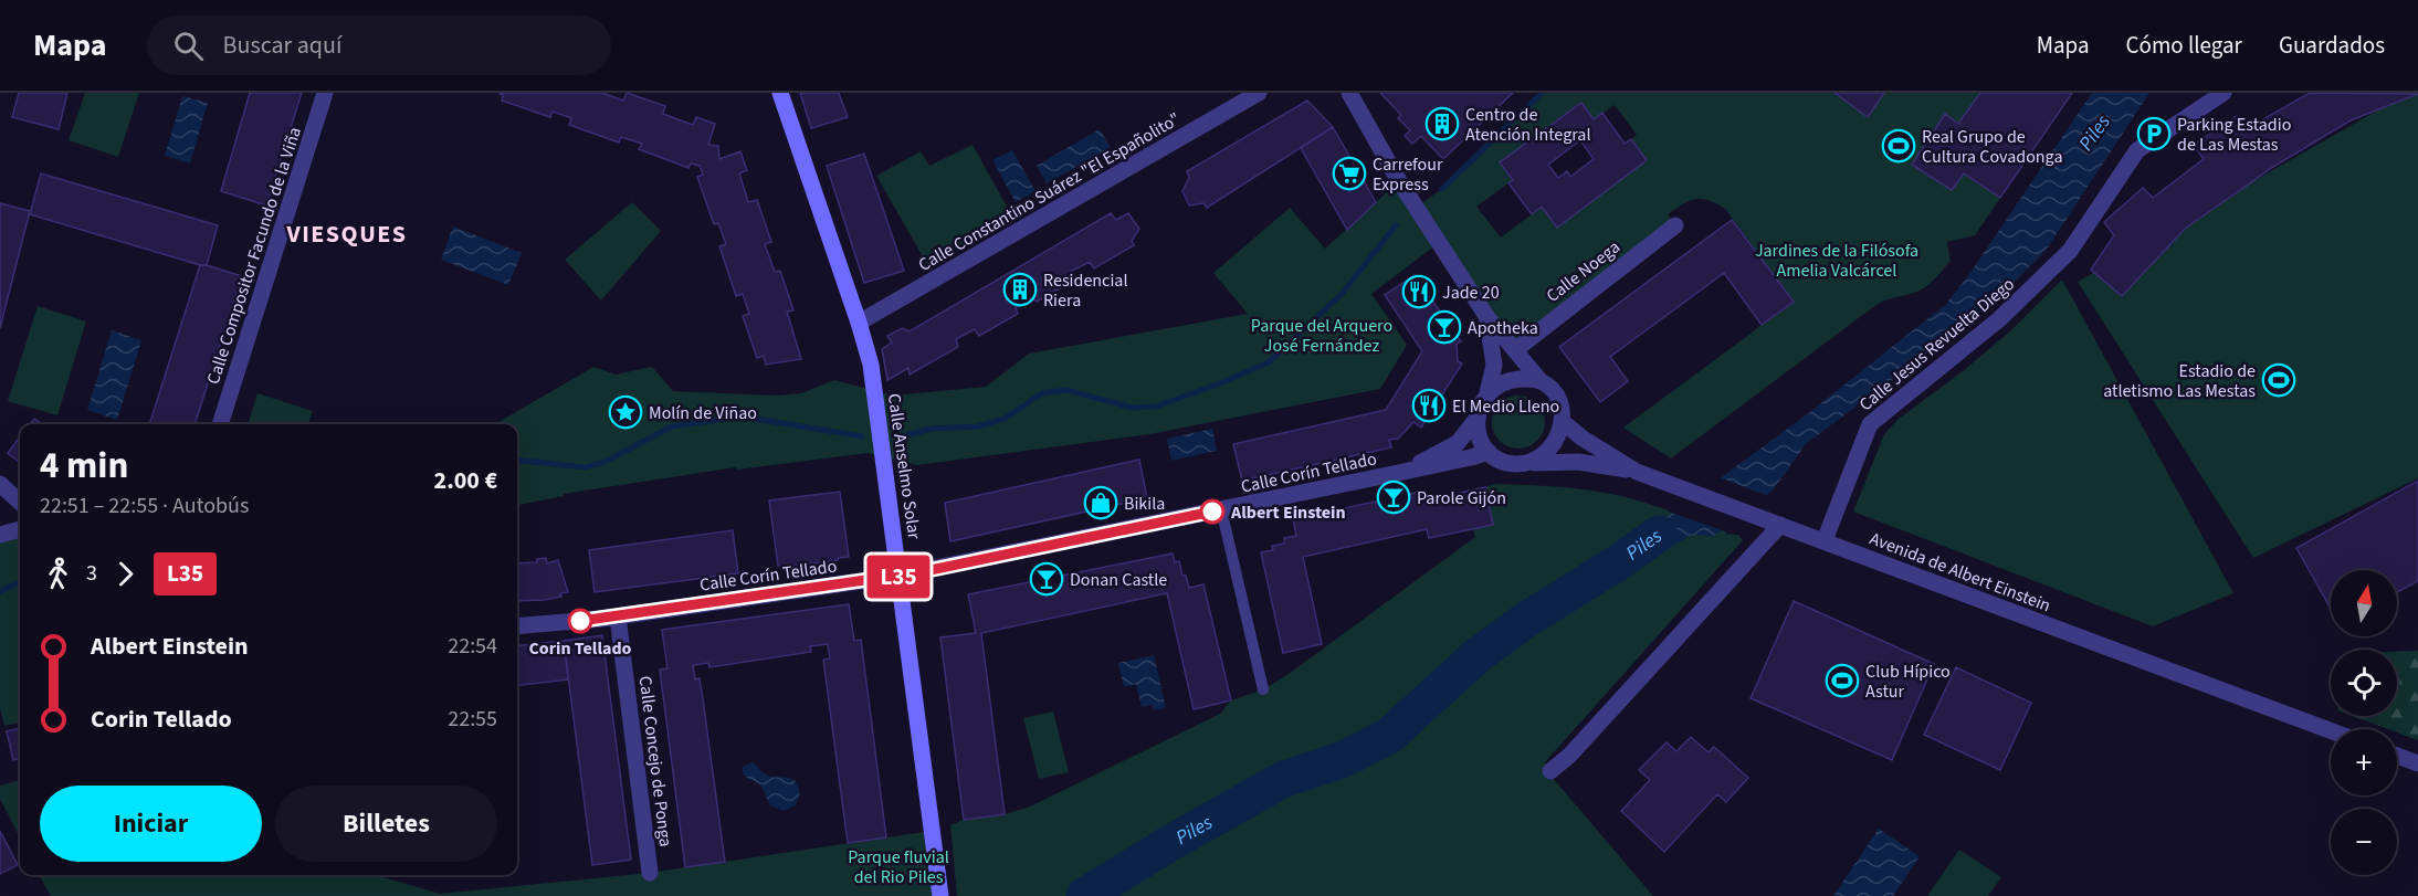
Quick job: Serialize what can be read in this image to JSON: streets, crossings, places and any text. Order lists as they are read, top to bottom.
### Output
{
  "streets": {
    "main road": ["Calle Anselmo Solar"],
    "street": [
      "Calle Constantino Suárez \"El Españolito\"",
      "Calle Compositor Facundo de la Viña",
      "Calle Noega",
      "Calle Jesus Revuelta Diego",
      "Calle Corín Tellado",
      "Avenida de Albert Einstein",
      "Calle Concejo de Ponga"
    ]
  },
  "crossings": [
    ["Calle Constantino Suárez \"El Españolito\"", "Calle Anselmo Solar"],
    ["Calle Jesus Revuelta Diego", "Avenida de Albert Einstein"],
    ["Calle Anselmo Solar", "Calle Corín Tellado"],
    ["Calle Corín Tellado", "Avenida de Albert Einstein"],
    ["Calle Corín Tellado", "Calle Concejo de Ponga"]
  ],
  "districts": ["VIESQUES"],
  "water": ["Piles"],
  "parks": ["Jardines de la Filósofa Amelia Valcárcel", "Parque del Arquero José Fernández", "Parque fluvial del Rio Piles"],
  "places": {
    "building": ["Centro de Atención Integral", "Residencial Riera"],
    "parking": ["Parking Estadio de Las Mestas"],
    "sports": ["Real Grupo de Cultura Covadonga", "Estadio de atletismo Las Mestas", "Club Hípico Astur"],
    "supermarket": ["Carrefour Express"],
    "restaurant": ["Jade 20", "El Medio Lleno"],
    "bar": ["Apotheka", "Parole Gijón", "Donan Castle"],
    "place": ["Molín de Viñao"],
    "shop": ["Bikila"],
    "other": ["Albert Einstein", "Corin Tellado"]
  },
  "lines": ["bus line L35"],
  "north": "top",
  "page": {
    "header": "Mapa",
    "search": "Buscar aquí",
    "nav": ["Mapa", "Cómo llegar", "Guardados"],
    "on_map": "L35",
    "heading": ["4 min", "22:51 – 22:55 · Autobús", "2.00 €"],
    "legs": ["3", "L35"],
    "map_buttons": ["+", "−"],
    "list": [
      {
        "name": "Albert Einstein",
        "value": "22:54"
      },
      {
        "name": "Corin Tellado",
        "value": "22:55"
      }
    ],
    "buttons": ["Iniciar", "Billetes"]
  }
}
